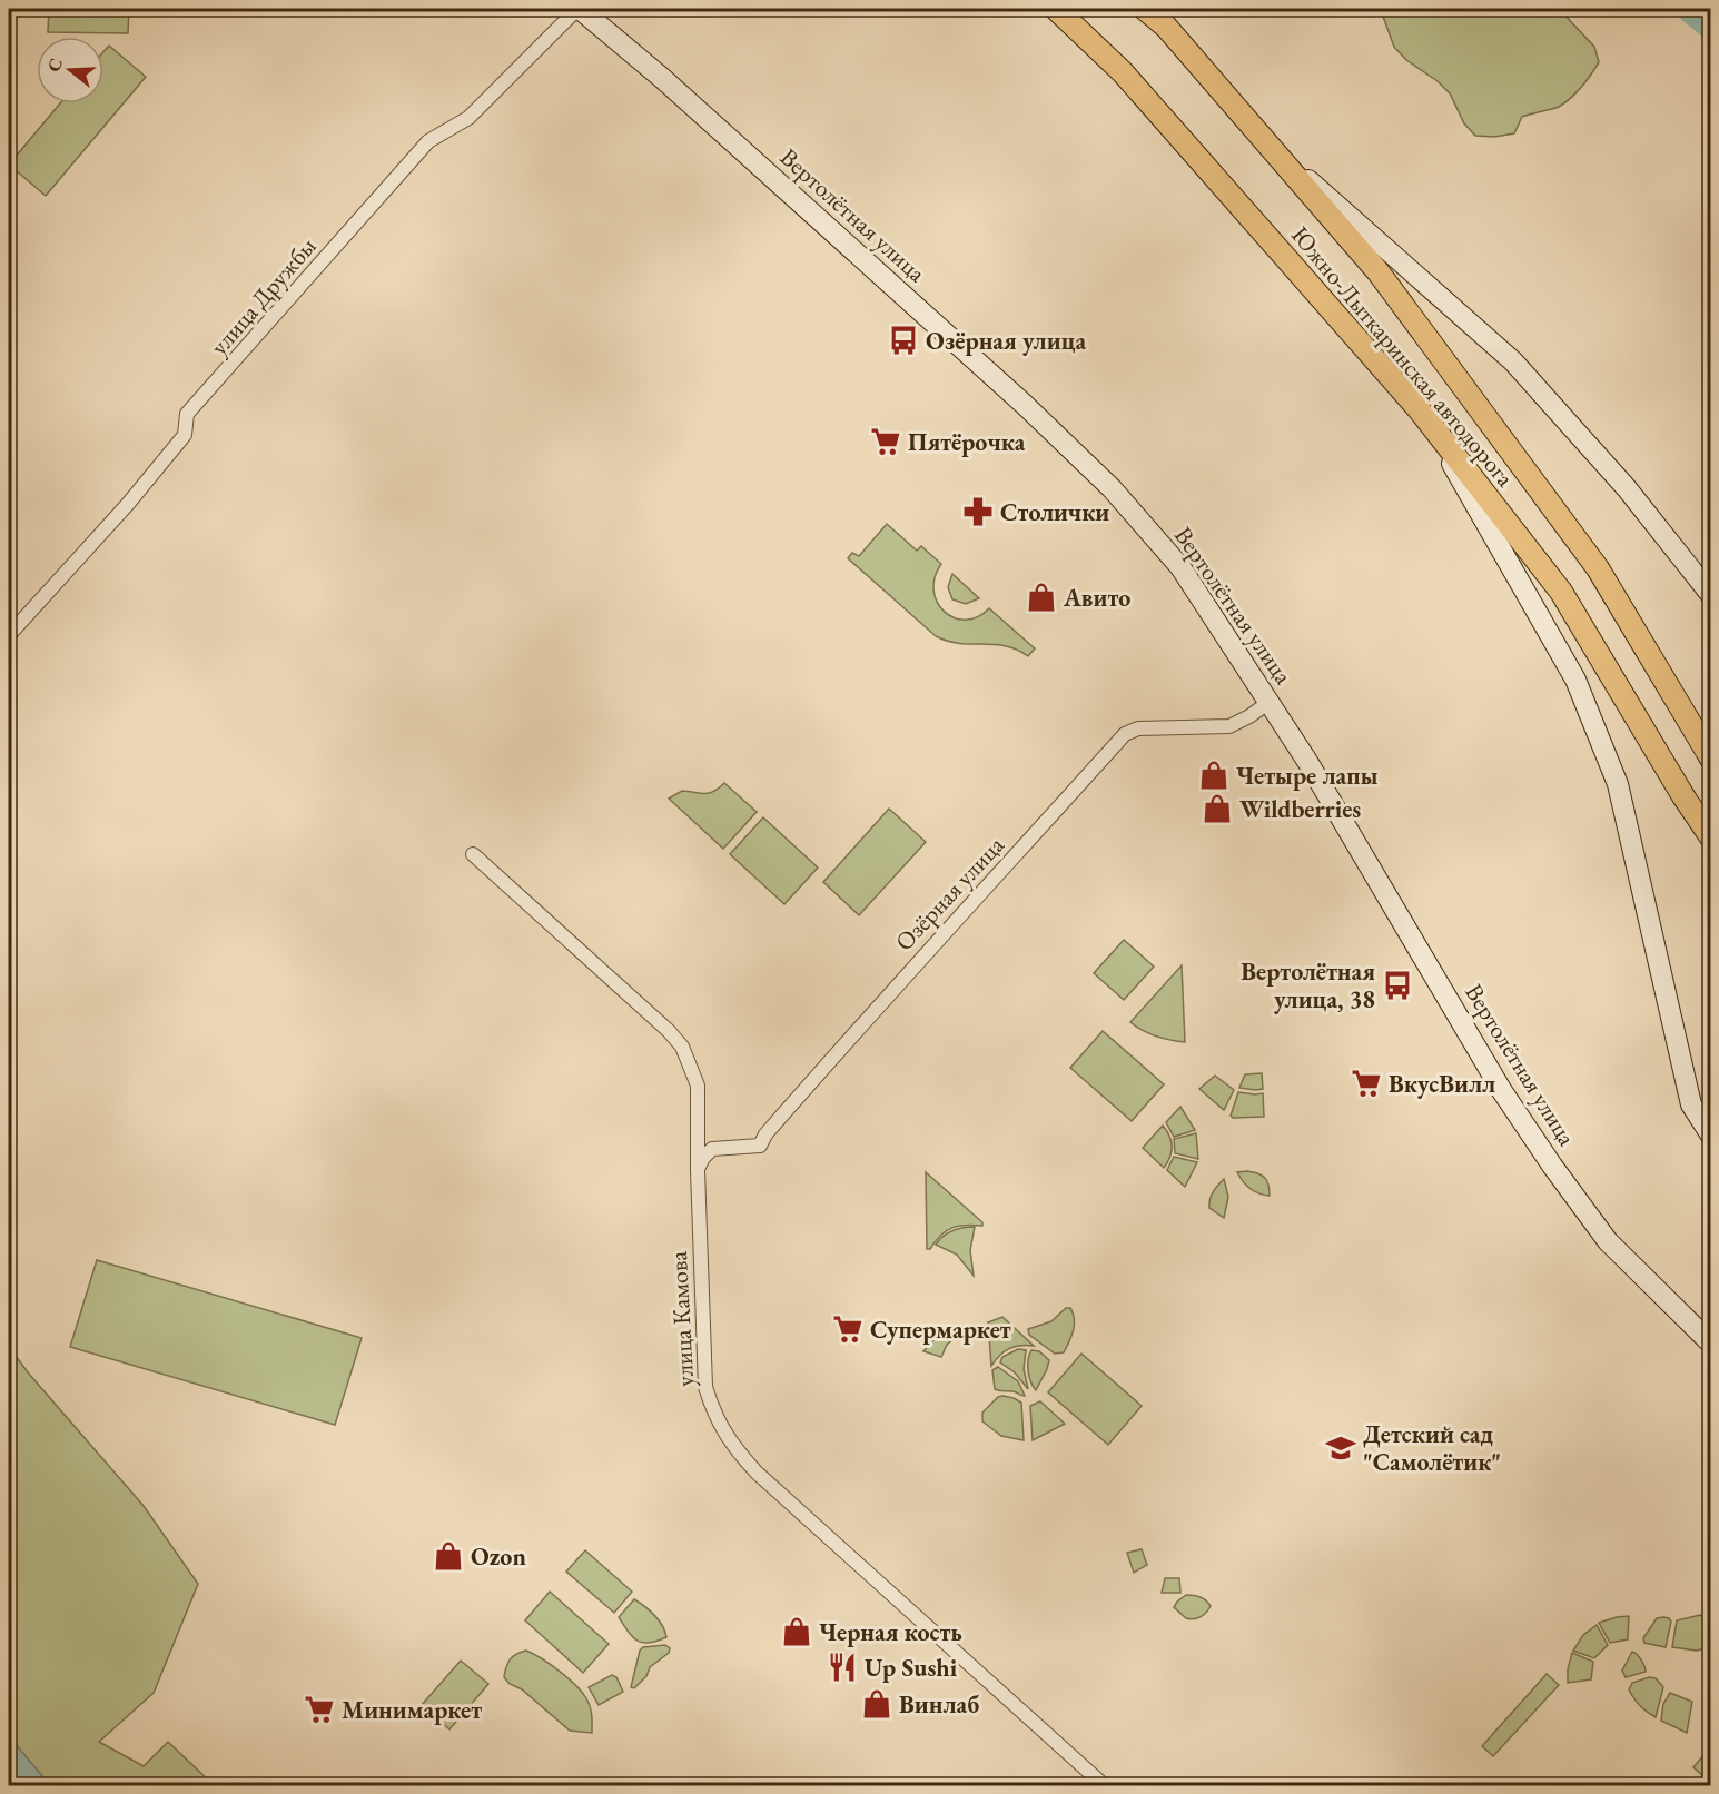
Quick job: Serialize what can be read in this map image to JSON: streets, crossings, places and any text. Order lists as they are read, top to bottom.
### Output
{
  "streets": {
    "main road": ["Южно-Лыткаринская автодорога"],
    "street": [
      "Вертолётная улица",
      "улица Дружбы",
      "Озёрная улица",
      "улица Камова"
    ]
  },
  "crossings": [
    ["Вертолётная улица", "улица Дружбы"],
    ["Вертолётная улица", "Озёрная улица"],
    ["Озёрная улица", "улица Камова"]
  ],
  "places": {
    "bus stop": ["Озёрная улица", "Вертолётная улица, 38"],
    "supermarket": [
      "Пятёрочка",
      "ВкусВилл",
      "Супермаркет",
      "Минимаркет"
    ],
    "pharmacy": ["Столички"],
    "shop": [
      "Авито",
      "Четыре лапы",
      "Wildberries",
      "Ozon",
      "Черная кость",
      "Винлаб"
    ],
    "school or university": ["Детский сад \"Самолётик\""],
    "restaurant": ["Up Sushi"]
  },
  "north": "left"
}
